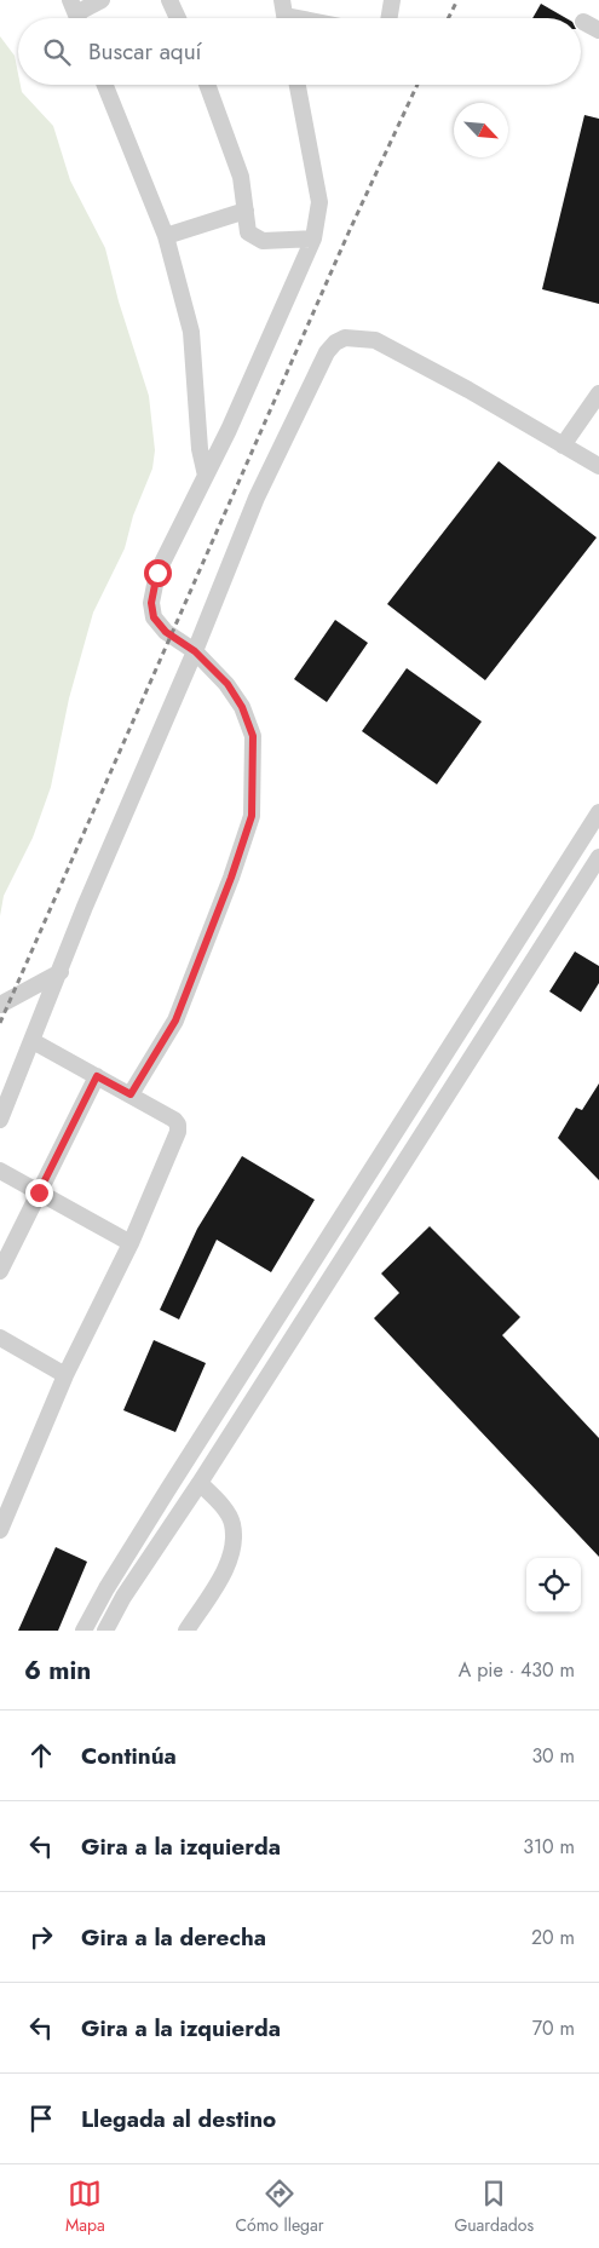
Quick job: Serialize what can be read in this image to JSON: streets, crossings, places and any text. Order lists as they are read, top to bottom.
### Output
{
  "north": "bottom right",
  "page": {
    "search": "Buscar aquí",
    "heading": ["6 min", "A pie · 430 m"],
    "list": [
      ["Continúa", "30 m"],
      ["Gira a la izquierda", "310 m"],
      ["Gira a la derecha", "20 m"],
      ["Gira a la izquierda", "70 m"],
      "Llegada al destino"
    ],
    "nav": ["Mapa", "Cómo llegar", "Guardados"]
  }
}
